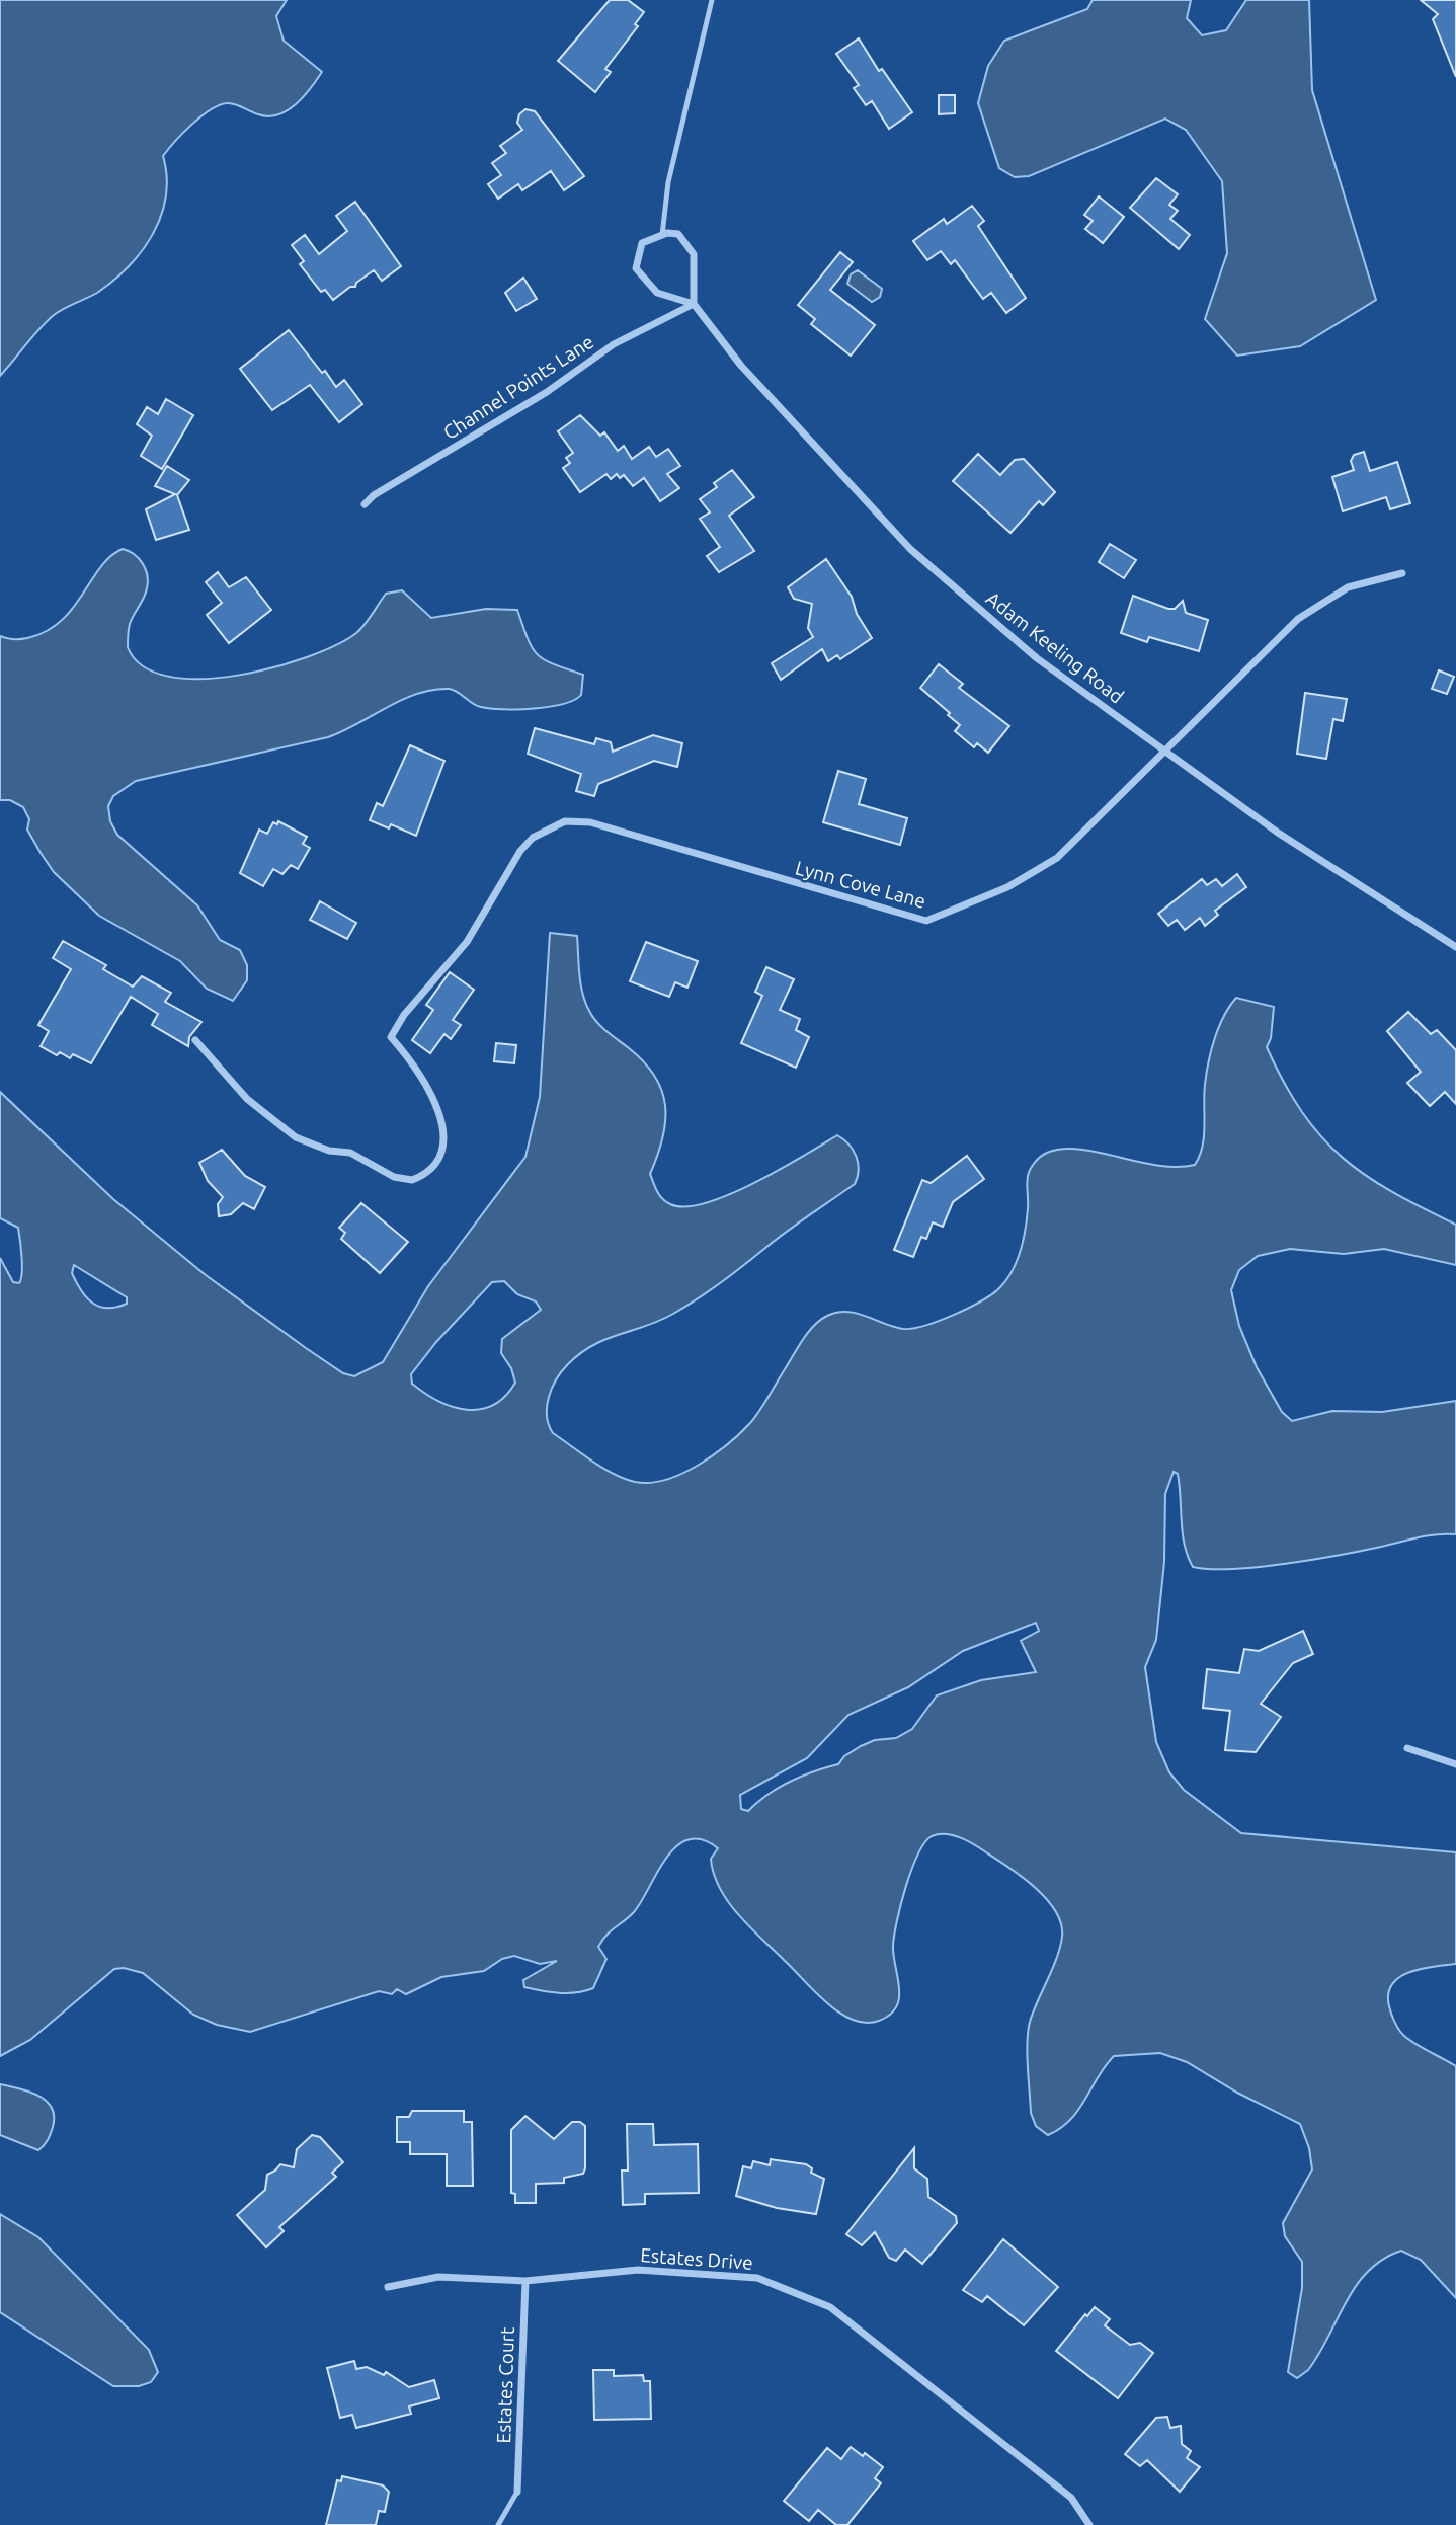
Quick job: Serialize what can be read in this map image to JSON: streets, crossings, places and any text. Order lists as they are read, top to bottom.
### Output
{
  "streets": {
    "street": [
      "Channel Points Lane",
      "Adam Keeling Road",
      "Lynn Cove Lane",
      "Estates Drive",
      "Estates Court"
    ]
  },
  "crossings": [
    ["Channel Points Lane", "Adam Keeling Road"],
    ["Adam Keeling Road", "Lynn Cove Lane"],
    ["Estates Drive", "Estates Court"]
  ]
}
